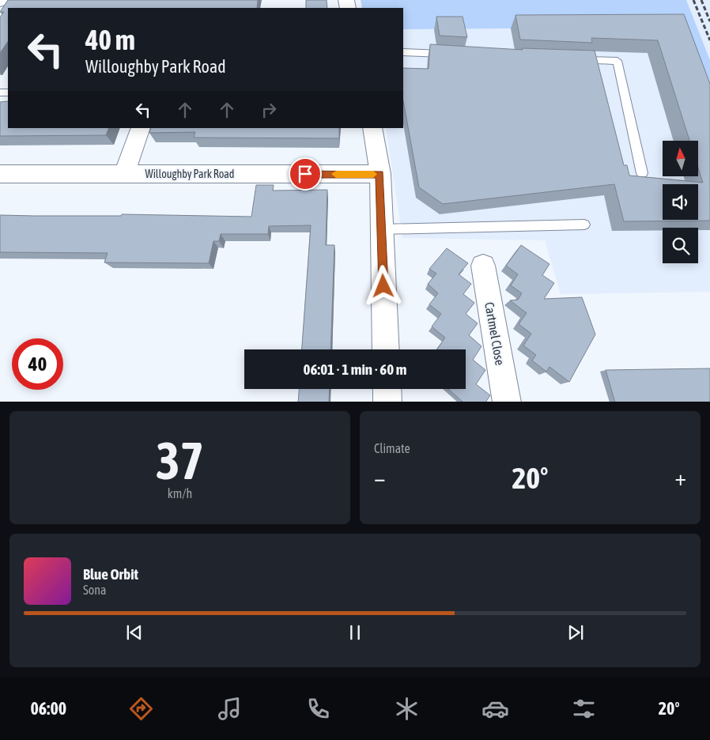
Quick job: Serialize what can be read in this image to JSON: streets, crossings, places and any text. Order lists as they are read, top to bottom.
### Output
{
  "streets": {
    "street": ["Willoughby Park Road", "Cartmel Close"]
  },
  "north": "top",
  "page": {
    "turn": ["40 m", "Willoughby Park Road"],
    "limit": "40",
    "trip": "06:01 · 1 min · 60 m",
    "tile": [
      ["37", "km/h"],
      "Climate"
    ],
    "heat": ["−", "20°", "+"],
    "song": ["Blue Orbit", "Sona"],
    "tabs": ["06:00", "20°"]
  }
}
